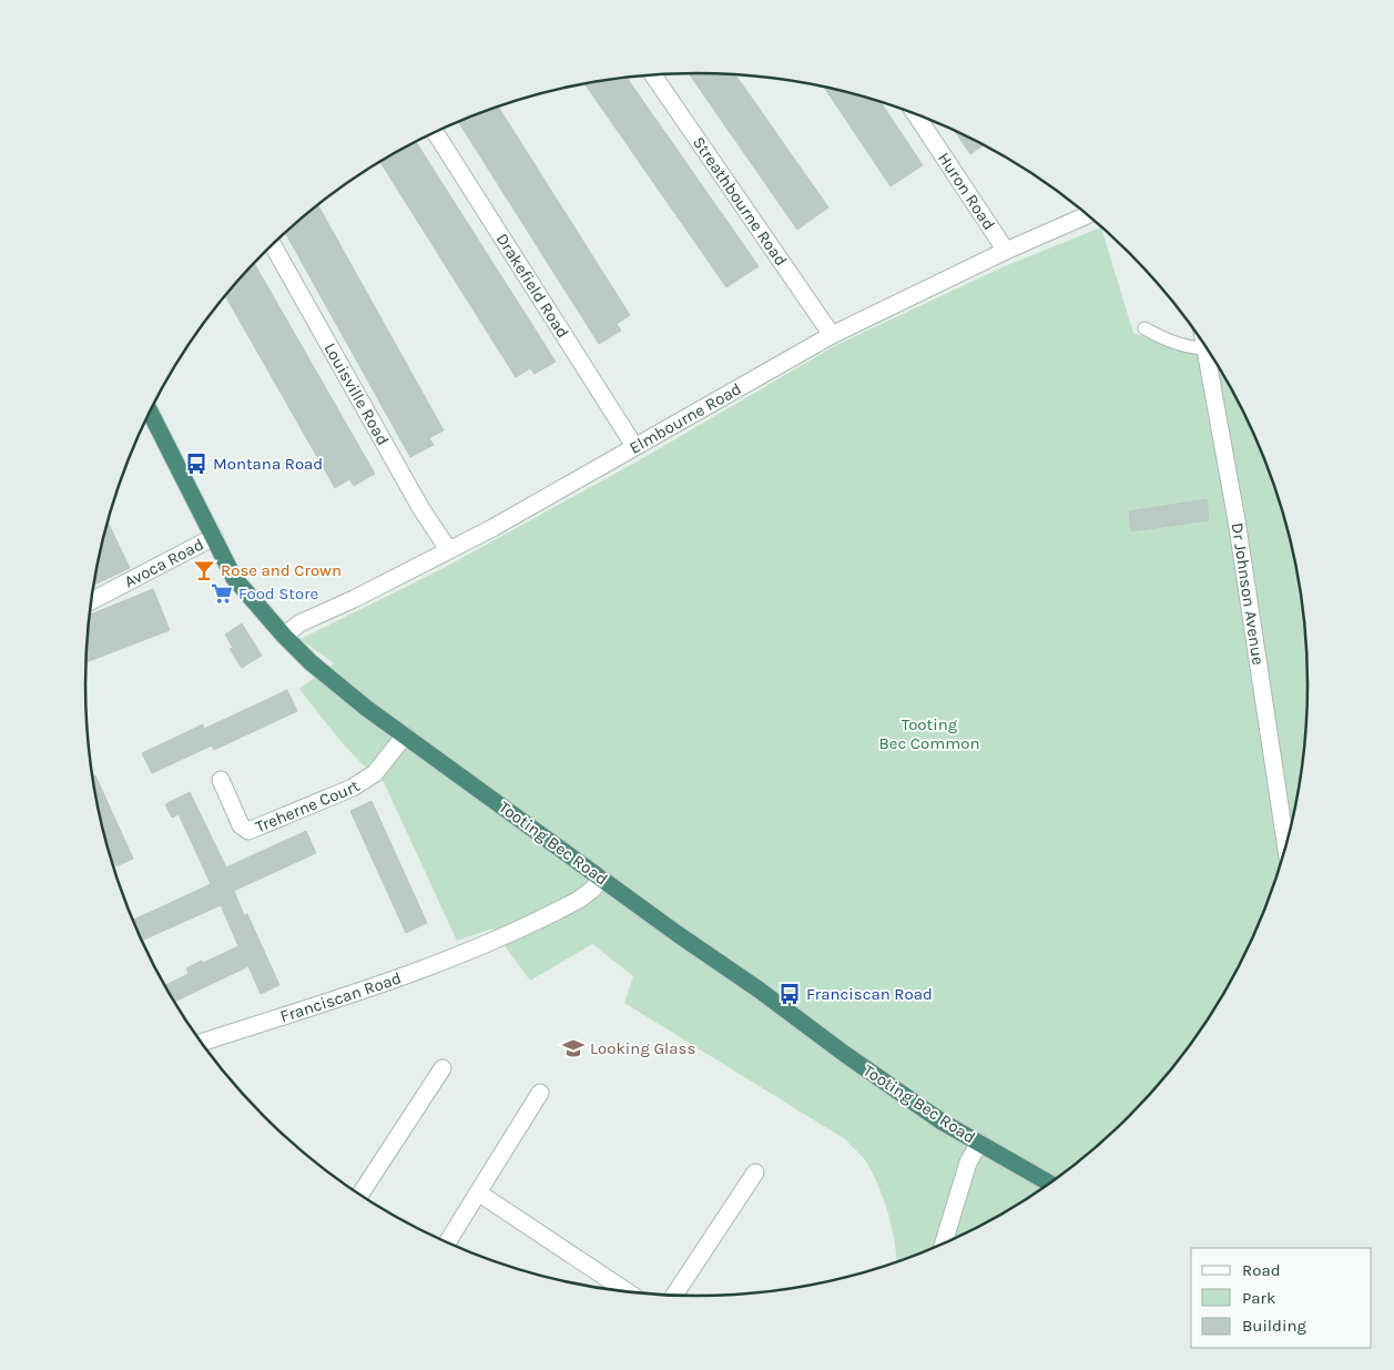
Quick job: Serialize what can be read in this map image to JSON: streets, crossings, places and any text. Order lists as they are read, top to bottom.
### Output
{
  "streets": {
    "highway": ["Tooting Bec Road"],
    "street": [
      "Huron Road",
      "Streathbourne Road",
      "Drakefield Road",
      "Louisville Road",
      "Elmbourne Road",
      "Avoca Road",
      "Dr Johnson Avenue",
      "Treherne Court",
      "Franciscan Road"
    ]
  },
  "crossings": [
    ["Huron Road", "Elmbourne Road"],
    ["Streathbourne Road", "Elmbourne Road"],
    ["Drakefield Road", "Elmbourne Road"],
    ["Louisville Road", "Elmbourne Road"],
    ["Elmbourne Road", "Tooting Bec Road"],
    ["Avoca Road", "Tooting Bec Road"],
    ["Treherne Court", "Tooting Bec Road"],
    ["Tooting Bec Road", "Franciscan Road"]
  ],
  "parks": ["Tooting Bec Common"],
  "places": {
    "bus stop": ["Montana Road", "Franciscan Road"],
    "bar": ["Rose and Crown"],
    "supermarket": ["Food Store"],
    "school or university": ["Looking Glass"]
  },
  "legend": ["Road", "Park", "Building"]
}
